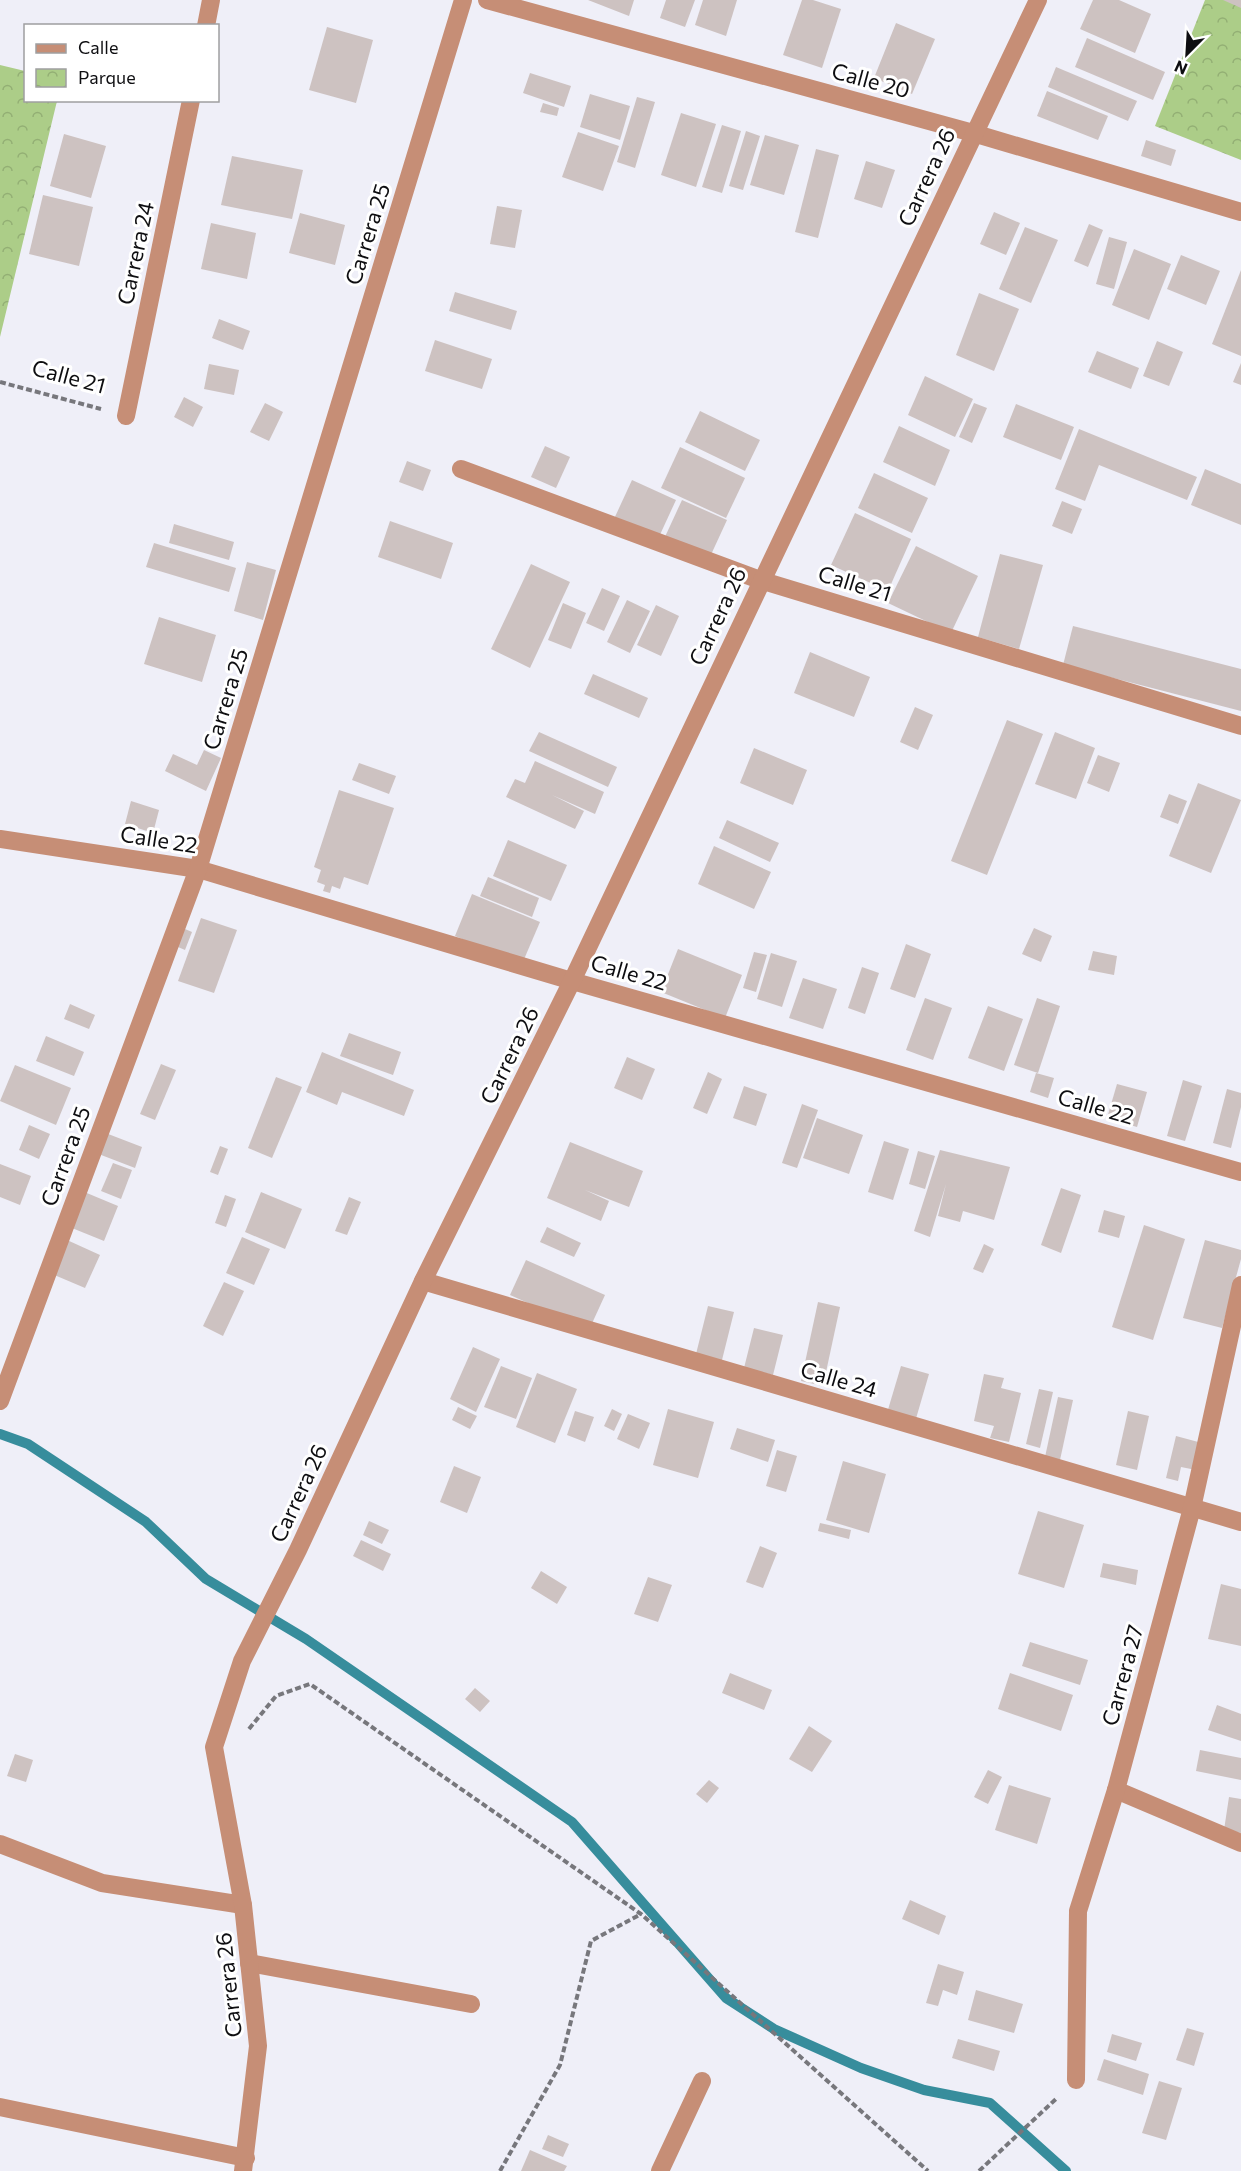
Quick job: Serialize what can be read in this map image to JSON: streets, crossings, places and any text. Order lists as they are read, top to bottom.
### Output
{
  "streets": {
    "street": [
      "Calle 20",
      "Carrera 26",
      "Carrera 25",
      "Carrera 24",
      "Calle 21",
      "Calle 22",
      "Calle 24",
      "Carrera 27"
    ]
  },
  "crossings": [
    ["Calle 20", "Carrera 26"],
    ["Carrera 26", "Calle 21"],
    ["Carrera 26", "Calle 22"],
    ["Carrera 26", "Calle 24"],
    ["Carrera 25", "Calle 22"],
    ["Carrera 24", "Calle 21"],
    ["Calle 24", "Carrera 27"]
  ],
  "legend": ["Calle", "Parque"],
  "north": "bottom left"
}
